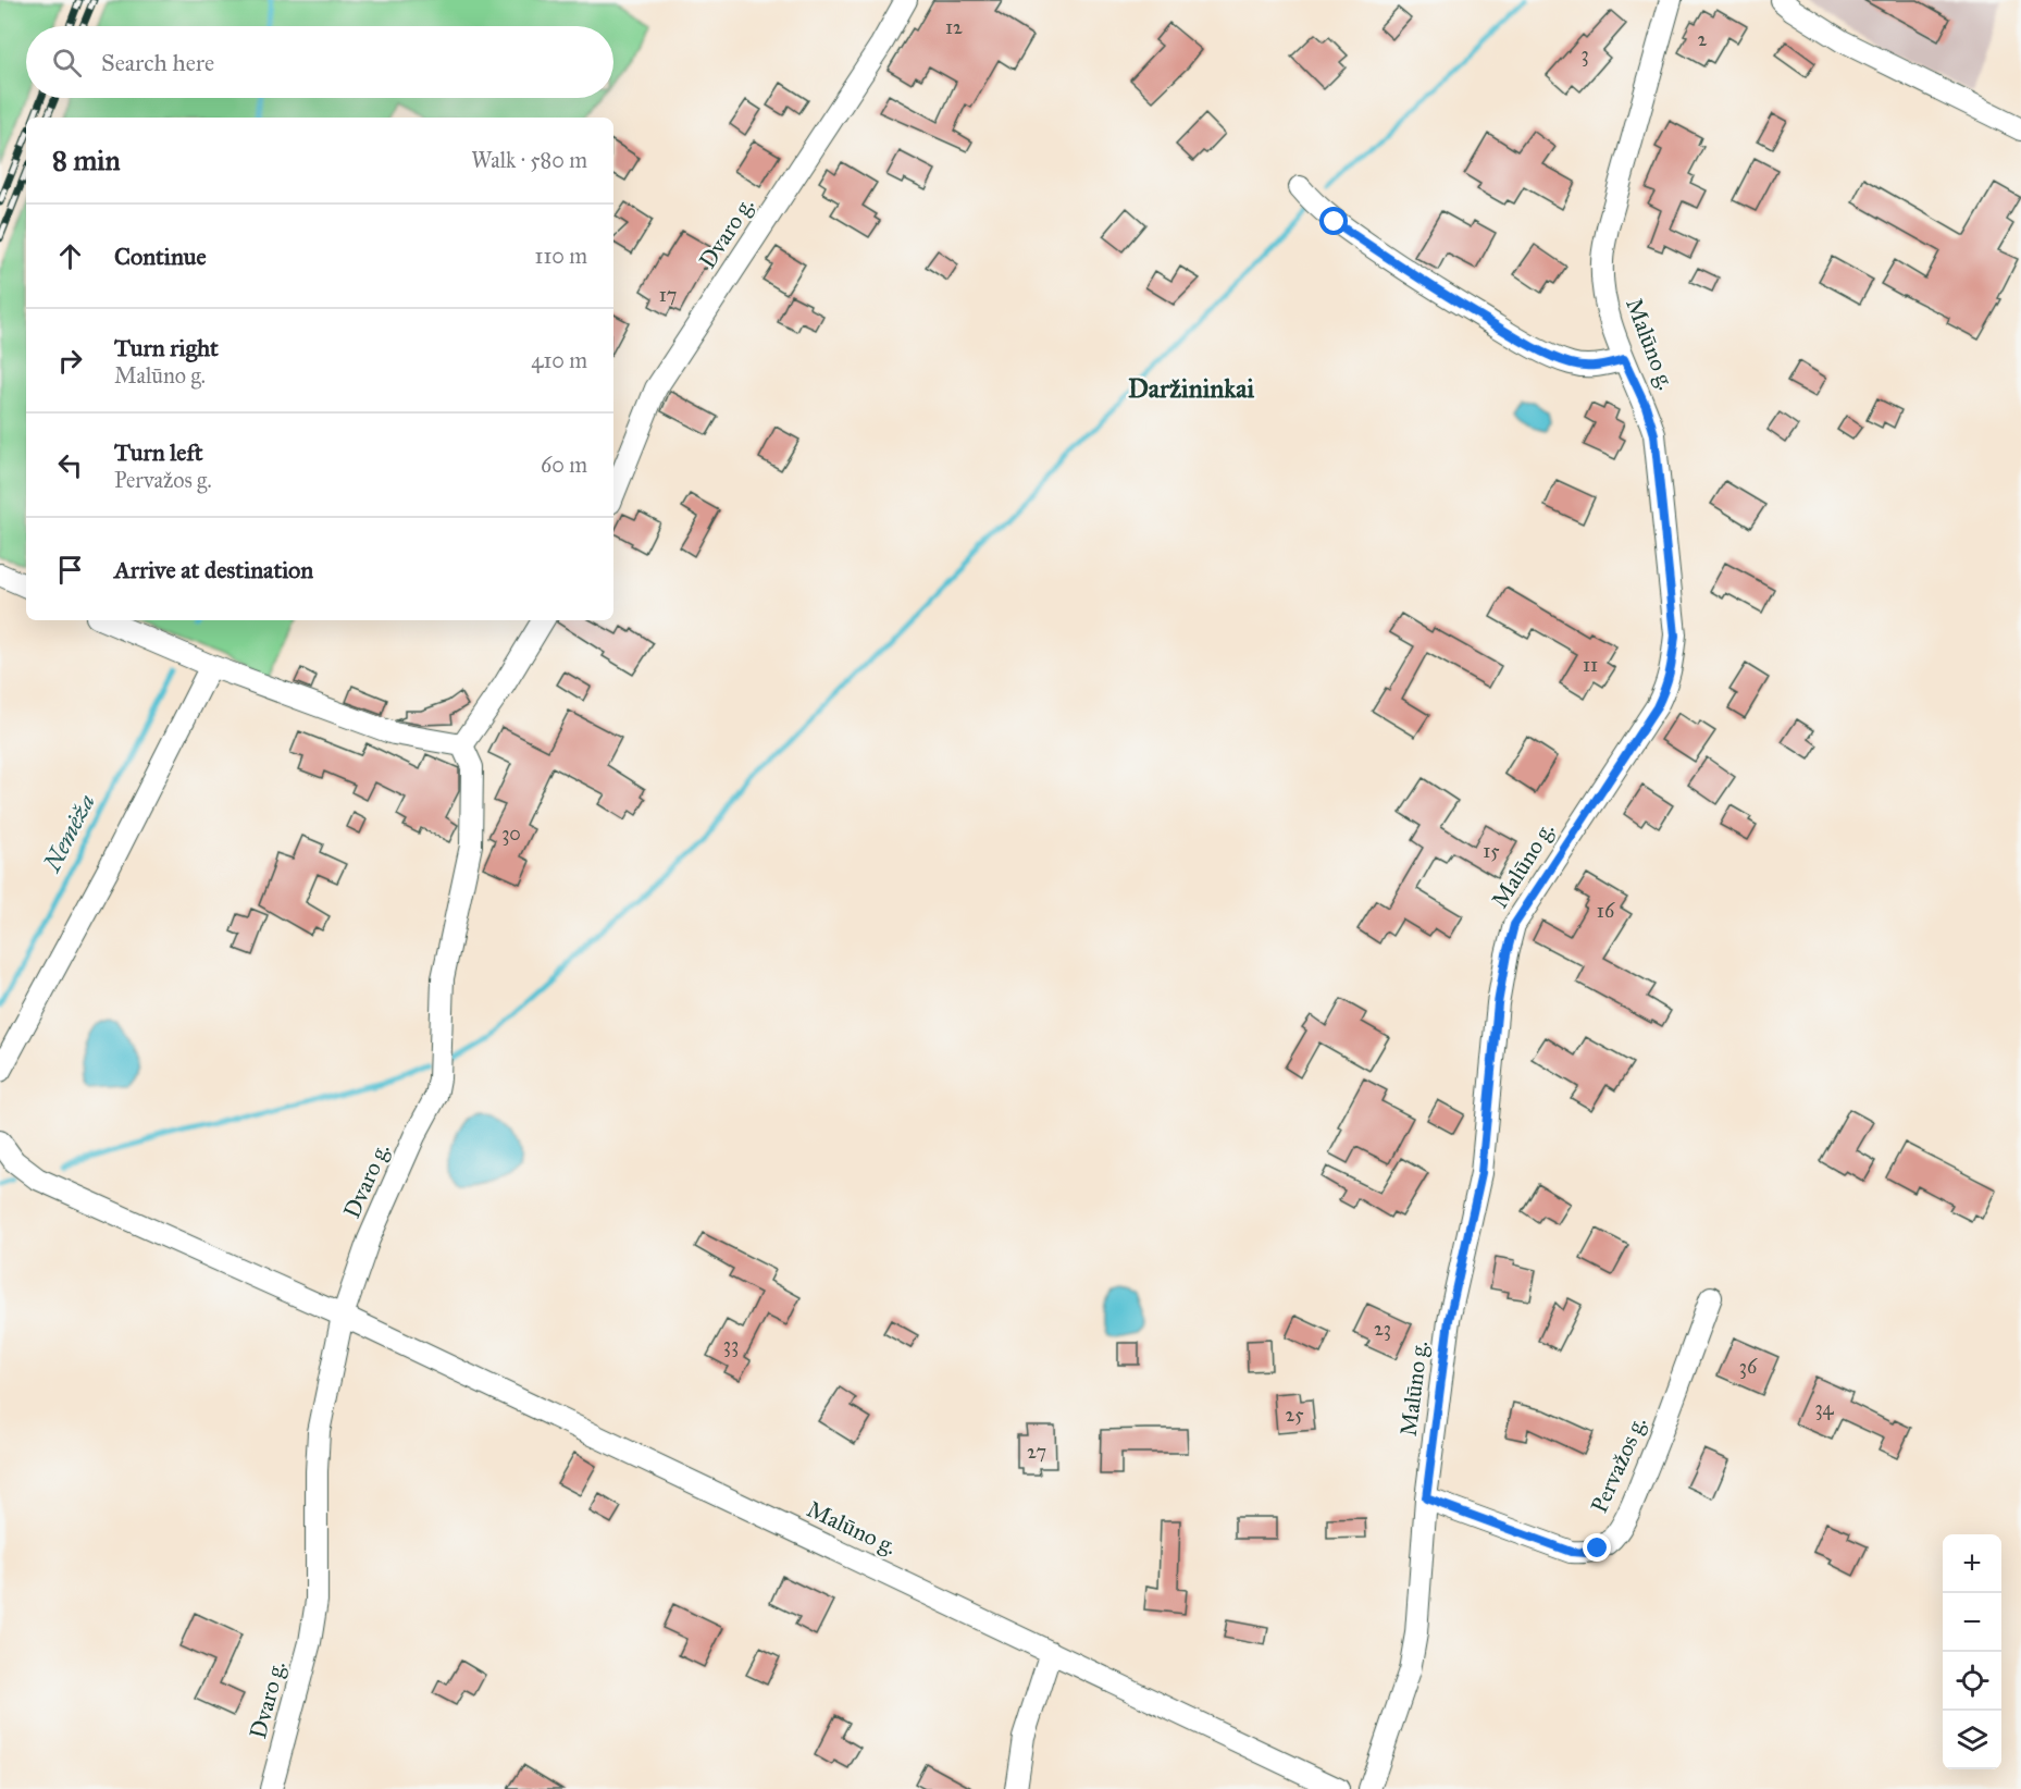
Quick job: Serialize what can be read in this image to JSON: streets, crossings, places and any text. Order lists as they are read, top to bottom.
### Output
{
  "streets": {
    "street": ["Dvaro g.", "Malūno g.", "Pervažos g."]
  },
  "crossings": [
    ["Dvaro g.", "Malūno g."],
    ["Malūno g.", "Pervažos g."]
  ],
  "districts": ["Daržininkai"],
  "water": ["Nemėža"],
  "house_numbers": [
    "12",
    "2",
    "3",
    "17",
    "11",
    "30",
    "15",
    "16",
    "23",
    "33",
    "36",
    "34",
    "25",
    "27"
  ],
  "page": {
    "search": "Search here",
    "heading": ["8 min", "Walk · 580 m"],
    "list": [
      ["Continue", "110 m"],
      ["Turn right", "Malūno g.", "410 m"],
      ["Turn left", "Pervažos g.", "60 m"],
      "Arrive at destination"
    ],
    "map_buttons": ["+", "−"]
  }
}
